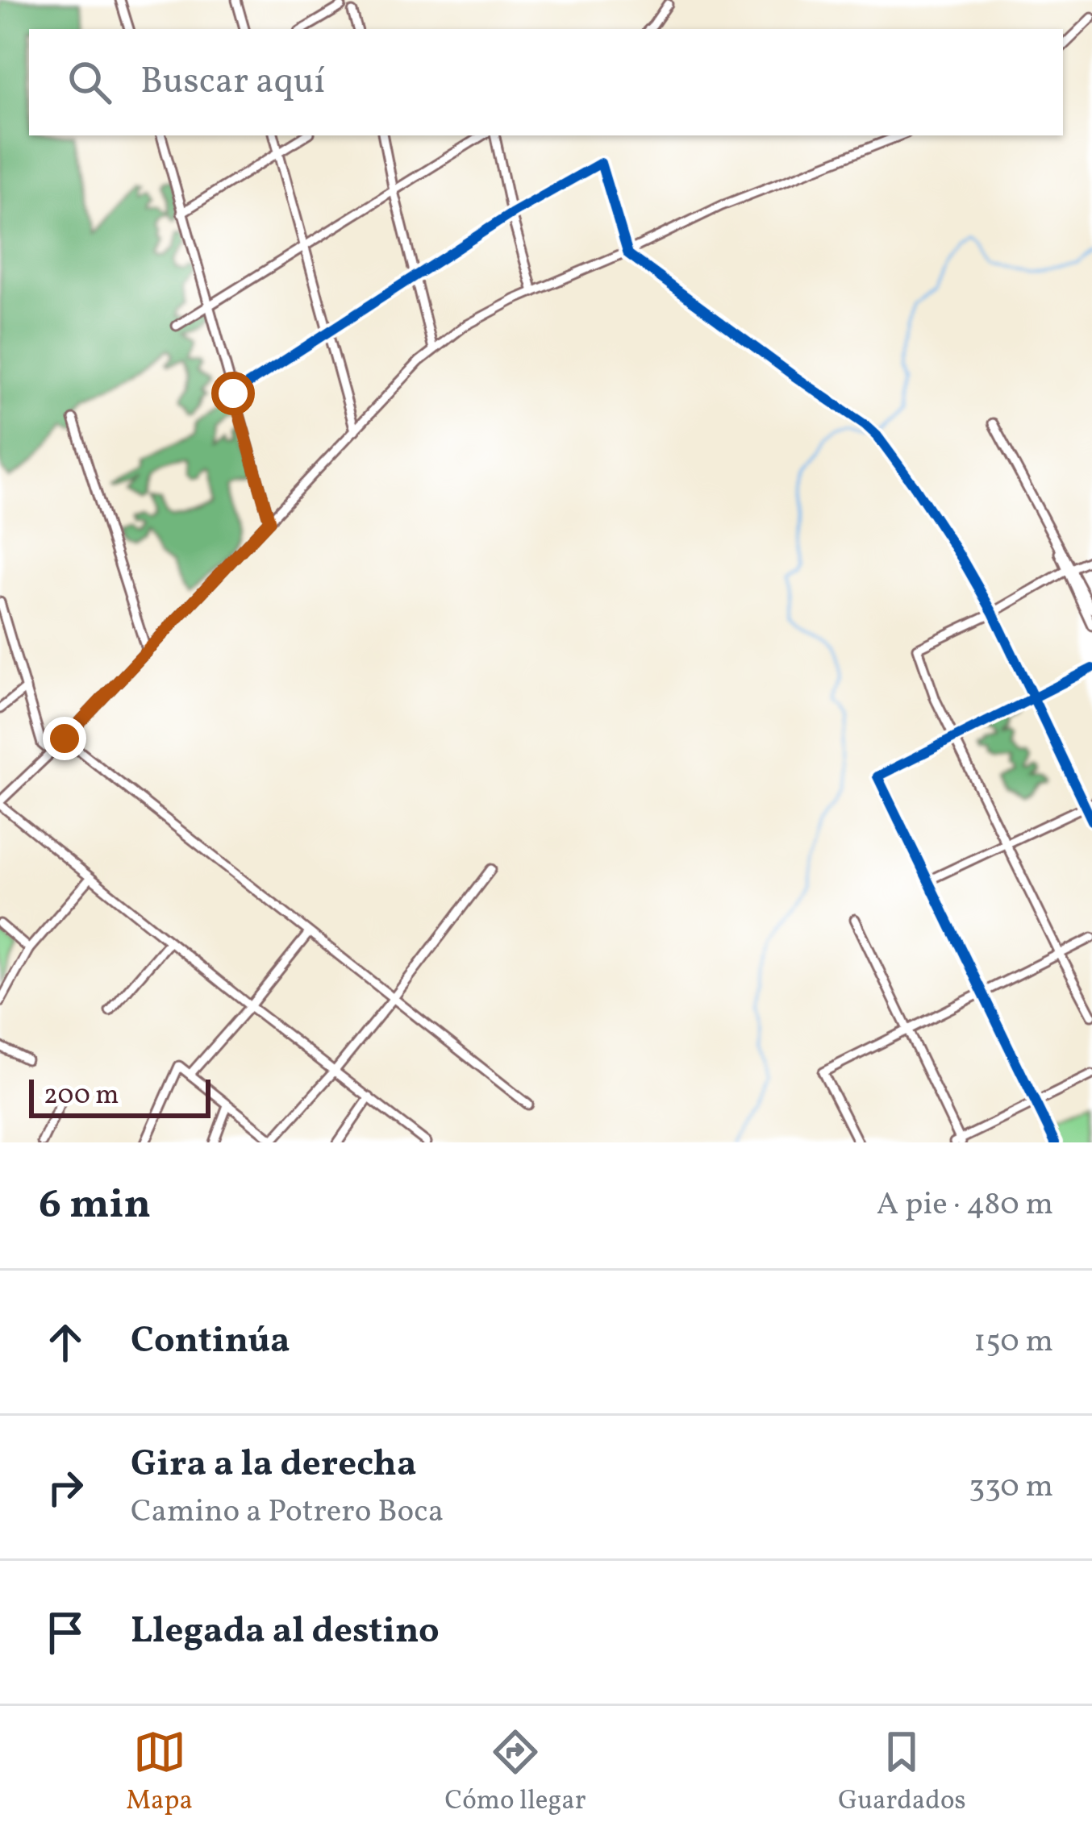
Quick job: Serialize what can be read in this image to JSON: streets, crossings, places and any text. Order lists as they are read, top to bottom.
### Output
{
  "scale_bar": "200 m",
  "page": {
    "search": "Buscar aquí",
    "scale": "200 m",
    "heading": ["6 min", "A pie · 480 m"],
    "list": [
      ["Continúa", "150 m"],
      ["Gira a la derecha", "Camino a Potrero Boca", "330 m"],
      "Llegada al destino"
    ],
    "nav": ["Mapa", "Cómo llegar", "Guardados"]
  }
}
